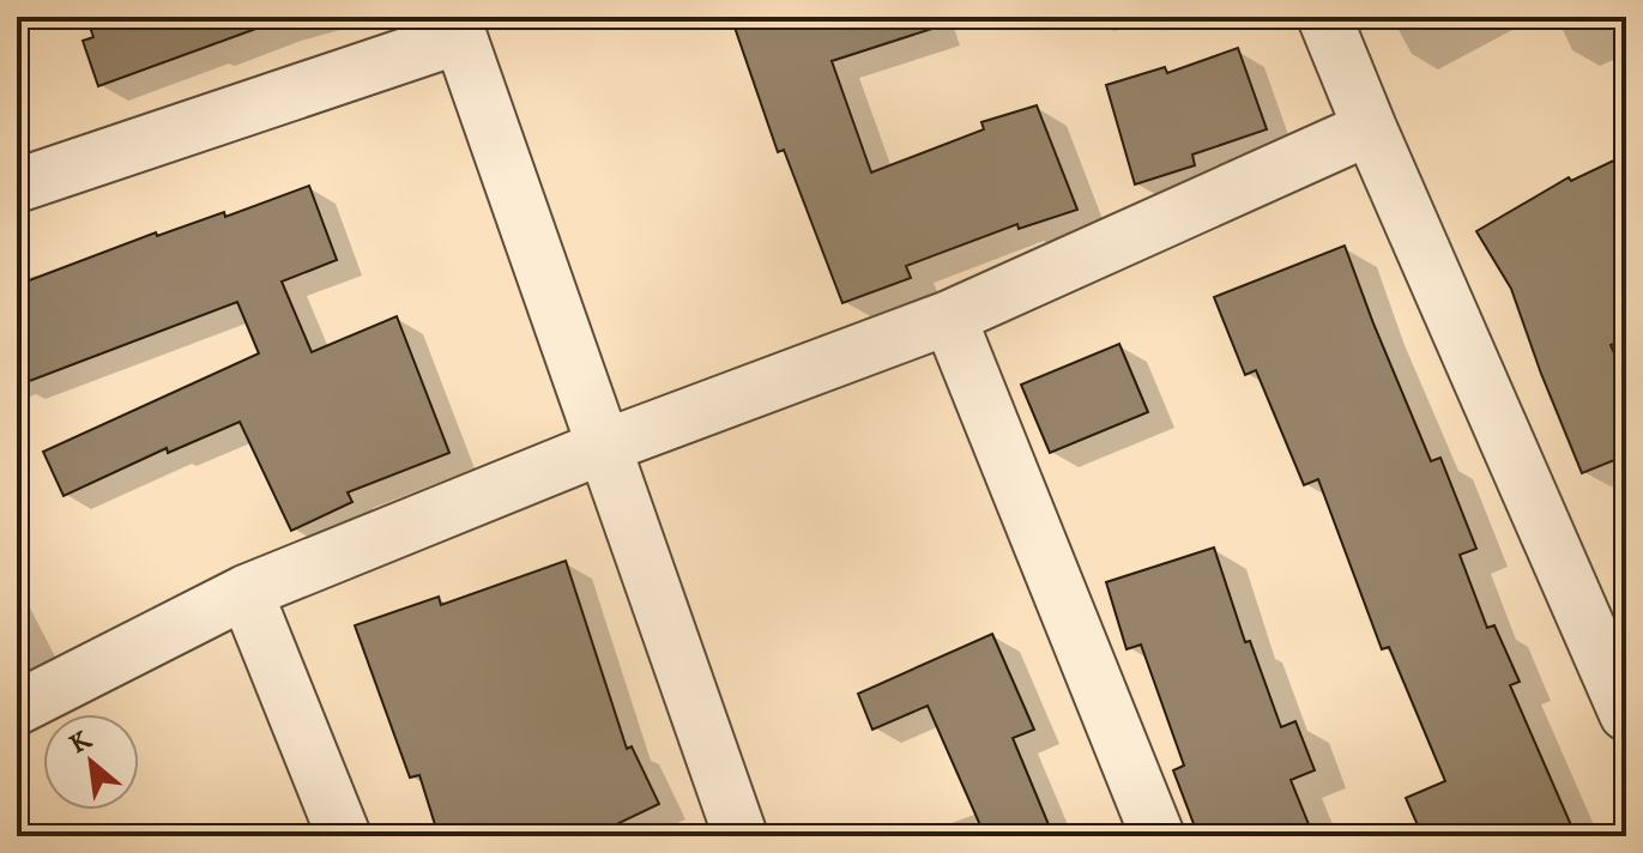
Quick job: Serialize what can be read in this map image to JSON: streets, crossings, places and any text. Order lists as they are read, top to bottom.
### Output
{
  "north": "top left"
}
